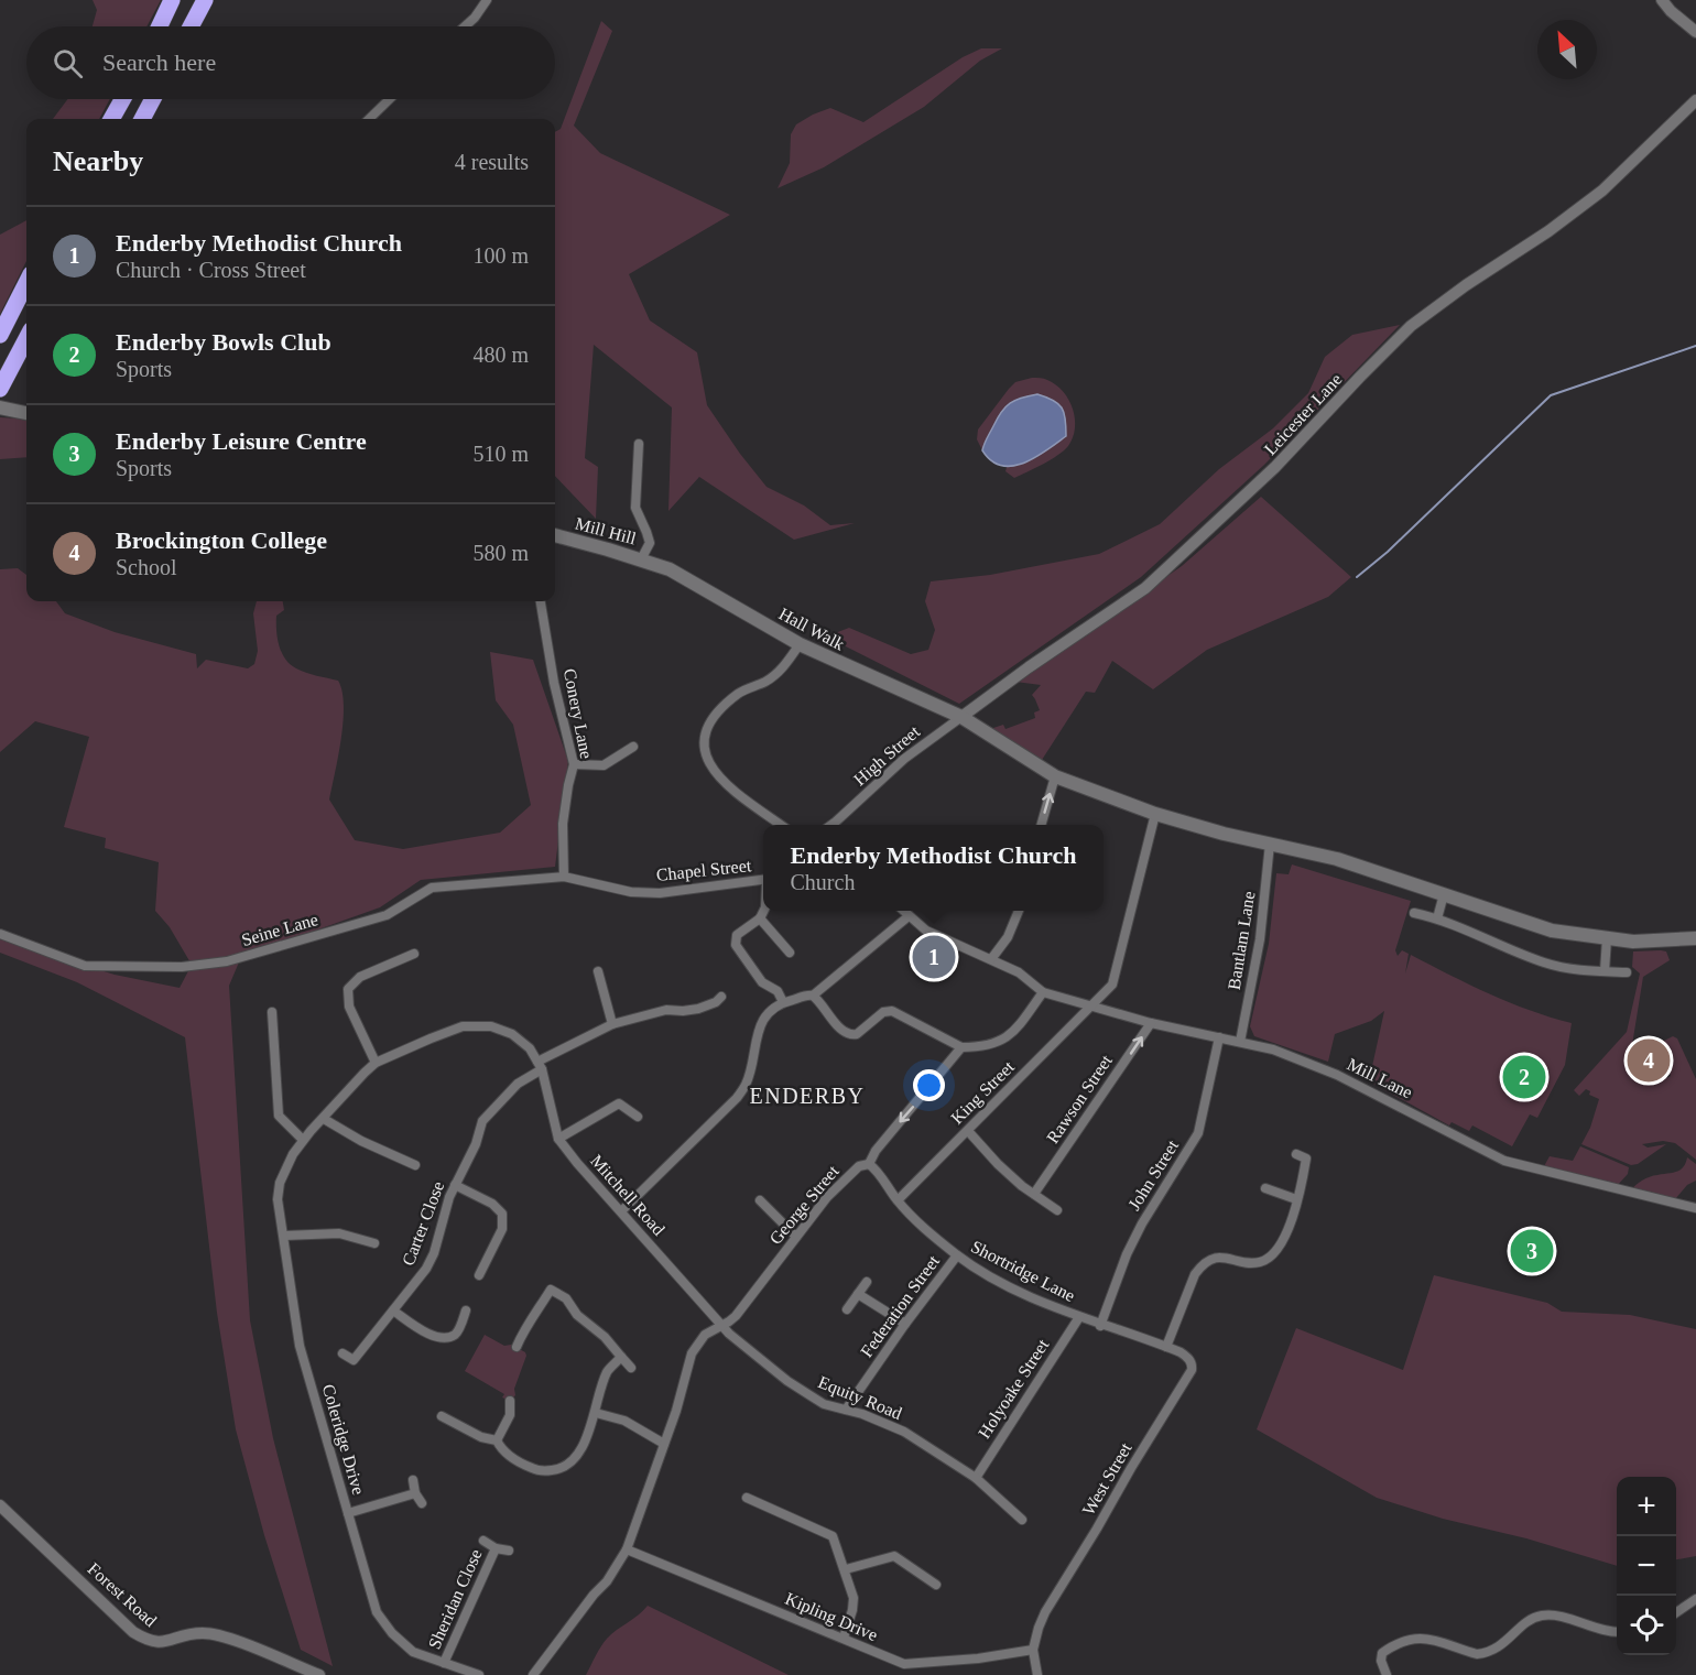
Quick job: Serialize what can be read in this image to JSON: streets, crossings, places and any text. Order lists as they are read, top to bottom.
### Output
{
  "streets": {
    "main road": ["Mill Hill", "Hall Walk"],
    "street": [
      "Leicester Lane",
      "Conery Lane",
      "High Street",
      "Chapel Street",
      "Seine Lane",
      "Bantlam Lane",
      "Mill Lane",
      "King Street",
      "Rawson Street",
      "John Street",
      "Mitchell Road",
      "George Street",
      "Carter Close",
      "Shortridge Lane",
      "Federation Street",
      "Holyoake Street",
      "Equity Road",
      "Coleridge Drive",
      "West Street",
      "Forest Road",
      "Sheridan Close",
      "Kipling Drive"
    ]
  },
  "crossings": [
    ["Leicester Lane", "Hall Walk"],
    ["Leicester Lane", "High Street"],
    ["Mill Hill", "Hall Walk"],
    ["Hall Walk", "High Street"],
    ["Hall Walk", "Bantlam Lane"],
    ["Hall Walk", "King Street"],
    ["Conery Lane", "Chapel Street"],
    ["Conery Lane", "Seine Lane"],
    ["Chapel Street", "Seine Lane"],
    ["Bantlam Lane", "Mill Lane"],
    ["Mill Lane", "King Street"],
    ["Mill Lane", "Rawson Street"],
    ["Mill Lane", "John Street"],
    ["King Street", "Shortridge Lane"],
    ["John Street", "Shortridge Lane"],
    ["Mitchell Road", "George Street"],
    ["Mitchell Road", "Carter Close"],
    ["Mitchell Road", "Equity Road"],
    ["George Street", "Shortridge Lane"],
    ["George Street", "Equity Road"],
    ["Shortridge Lane", "Federation Street"],
    ["Shortridge Lane", "Holyoake Street"],
    ["Shortridge Lane", "West Street"],
    ["Federation Street", "Equity Road"],
    ["Holyoake Street", "Equity Road"],
    ["Coleridge Drive", "Sheridan Close"],
    ["West Street", "Kipling Drive"]
  ],
  "one_way": ["Rawson Street", "George Street"],
  "districts": ["ENDERBY"],
  "north": "top left",
  "page": {
    "search": "Search here",
    "heading": ["Nearby", "4 results"],
    "list": [
      {
        "mark": "1",
        "name": "Enderby Methodist Church",
        "note": "Church · Cross Street",
        "value": "100 m"
      },
      {
        "mark": "2",
        "name": "Enderby Bowls Club",
        "note": "Sports",
        "value": "480 m"
      },
      {
        "mark": "3",
        "name": "Enderby Leisure Centre",
        "note": "Sports",
        "value": "510 m"
      },
      {
        "mark": "4",
        "name": "Brockington College",
        "note": "School",
        "value": "580 m"
      }
    ],
    "popup": ["Enderby Methodist Church", "Church"],
    "pins": [
      "1",
      "4",
      "2",
      "3"
    ],
    "map_buttons": ["+", "−"]
  }
}
